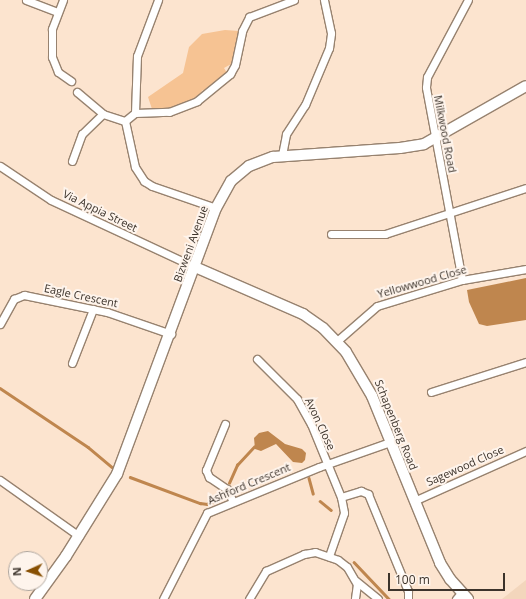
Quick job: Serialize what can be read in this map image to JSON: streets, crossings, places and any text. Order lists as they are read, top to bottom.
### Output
{
  "streets": {
    "street": [
      "Milkwood Road",
      "Via Appia Street",
      "Bizweni Avenue",
      "Yellowwood Close",
      "Eagle Crescent",
      "Avon Close",
      "Schapenberg Road",
      "Sagewood Close",
      "Ashford Crescent"
    ]
  },
  "crossings": [
    ["Milkwood Road", "Bizweni Avenue"],
    ["Milkwood Road", "Yellowwood Close"],
    ["Via Appia Street", "Bizweni Avenue"],
    ["Via Appia Street", "Schapenberg Road"],
    ["Bizweni Avenue", "Eagle Crescent"],
    ["Bizweni Avenue", "Schapenberg Road"],
    ["Yellowwood Close", "Schapenberg Road"],
    ["Avon Close", "Ashford Crescent"],
    ["Schapenberg Road", "Sagewood Close"],
    ["Schapenberg Road", "Ashford Crescent"]
  ],
  "scale_bar": "100 m",
  "north": "left"
}
